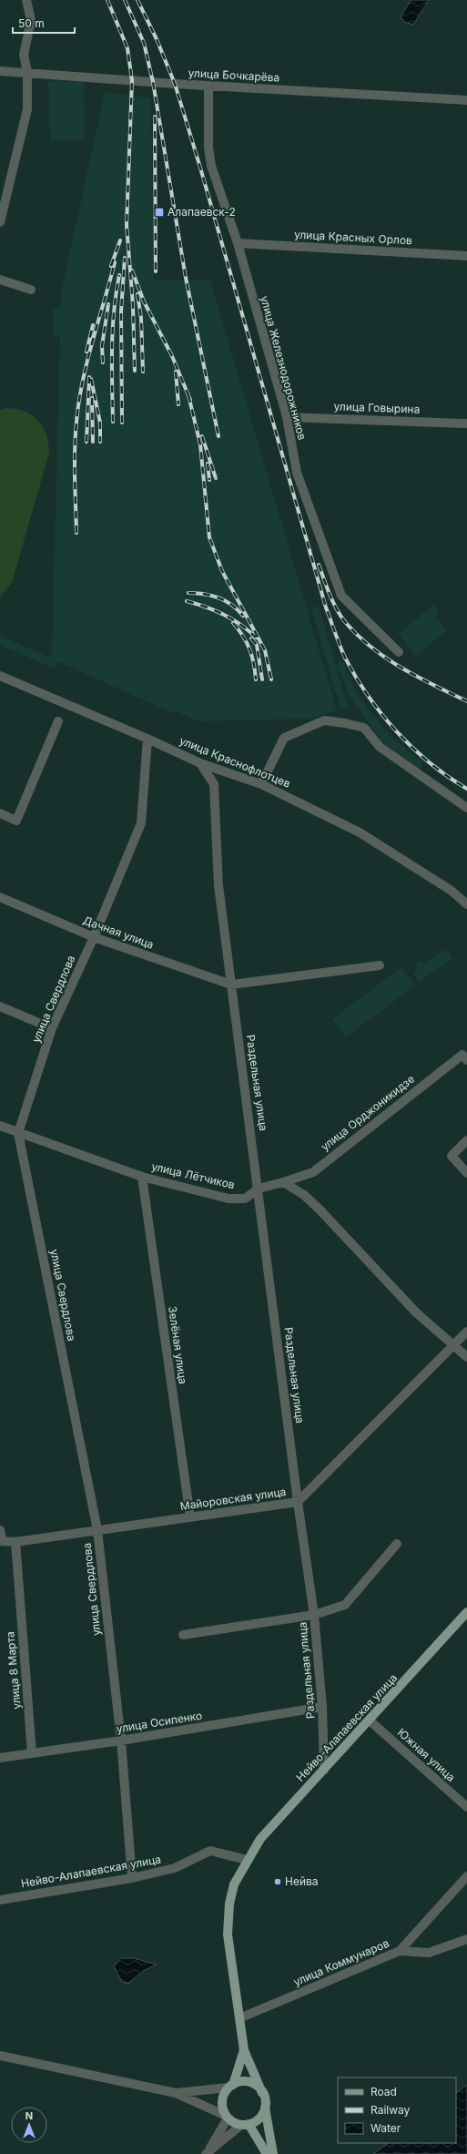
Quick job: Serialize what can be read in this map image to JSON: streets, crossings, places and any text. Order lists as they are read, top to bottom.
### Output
{
  "streets": {
    "main road": ["Нейво-Алапаевская улица"],
    "street": [
      "улица Бочкарёва",
      "улица Красных Орлов",
      "улица Железнодорожников",
      "улица Говырина",
      "улица Краснофлотцев",
      "Дачная улица",
      "улица Свердлова",
      "Раздельная улица",
      "улица Орджоникидзе",
      "улица Лётчиков",
      "Зелёная улица",
      "Майоровская улица",
      "улица 8 Марта",
      "улица Осипенко",
      "Южная улица",
      "улица Коммунаров"
    ]
  },
  "crossings": [
    ["улица Бочкарёва", "улица Железнодорожников"],
    ["улица Красных Орлов", "улица Железнодорожников"],
    ["улица Железнодорожников", "улица Говырина"],
    ["улица Краснофлотцев", "улица Свердлова"],
    ["улица Краснофлотцев", "Раздельная улица"],
    ["Дачная улица", "улица Свердлова"],
    ["Дачная улица", "Раздельная улица"],
    ["улица Свердлова", "улица Лётчиков"],
    ["улица Свердлова", "Майоровская улица"],
    ["улица Свердлова", "улица Осипенко"],
    ["улица Свердлова", "Нейво-Алапаевская улица"],
    ["Раздельная улица", "улица Лётчиков"],
    ["Раздельная улица", "Майоровская улица"],
    ["Раздельная улица", "улица Осипенко"],
    ["Раздельная улица", "Нейво-Алапаевская улица"],
    ["улица Орджоникидзе", "улица Лётчиков"],
    ["улица Лётчиков", "Зелёная улица"],
    ["Зелёная улица", "Майоровская улица"],
    ["Майоровская улица", "улица 8 Марта"],
    ["улица 8 Марта", "улица Осипенко"],
    ["Нейво-Алапаевская улица", "улица Коммунаров"]
  ],
  "places": {
    "transit": ["Алапаевск-2"],
    "other": ["Нейва"]
  },
  "legend": ["Road", "Railway", "Water"],
  "scale_bar": "50 m",
  "north": "top"
}
